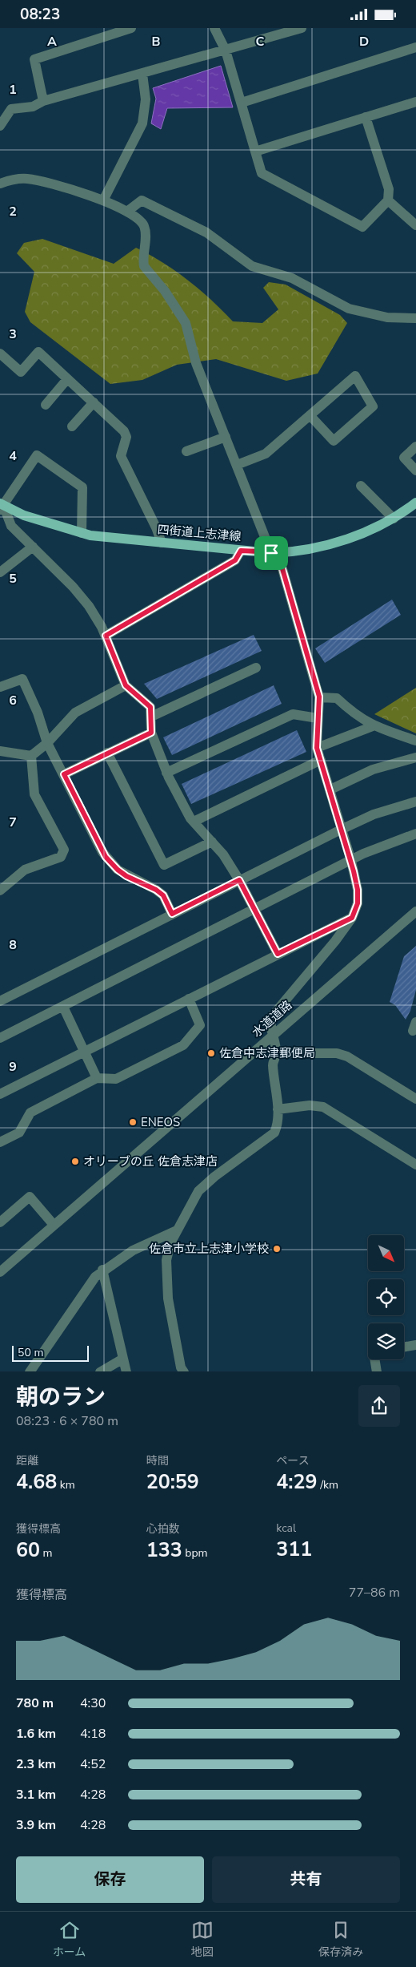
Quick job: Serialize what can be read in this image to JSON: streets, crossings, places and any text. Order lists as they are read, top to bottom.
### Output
{
  "streets": {
    "main road": ["四街道上志津線"],
    "street": ["水道道路"]
  },
  "places": [
    "佐倉中志津郵便局",
    "ENEOS",
    "オリーブの丘 佐倉志津店",
    "佐倉市立上志津小学校"
  ],
  "scale_bar": "50 m",
  "north": "bottom right",
  "page": {
    "status": "08:23",
    "scale": "50 m",
    "heading": ["朝のラン", "08:23 · 6 × 780 m"],
    "stats": [
      ["距離", "4.68 km"],
      ["時間", "20:59"],
      ["ペース", "4:29 /km"],
      ["獲得標高", "60 m"],
      ["心拍数", "133 bpm"],
      ["kcal", "311"]
    ],
    "chart": ["獲得標高", "77–86 m"],
    "list": [
      {
        "name": "780 m",
        "note": "4:30"
      },
      {
        "name": "1.6 km",
        "note": "4:18"
      },
      {
        "name": "2.3 km",
        "note": "4:52"
      },
      {
        "name": "3.1 km",
        "note": "4:28"
      },
      {
        "name": "3.9 km",
        "note": "4:28"
      }
    ],
    "buttons": ["保存", "共有"],
    "tabs": ["ホーム", "地図", "保存済み"]
  },
  "grid": {
    "columns": [
      "A",
      "B",
      "C",
      "D"
    ],
    "rows": [
      "1",
      "2",
      "3",
      "4",
      "5",
      "6",
      "7",
      "8",
      "9"
    ]
  }
}
